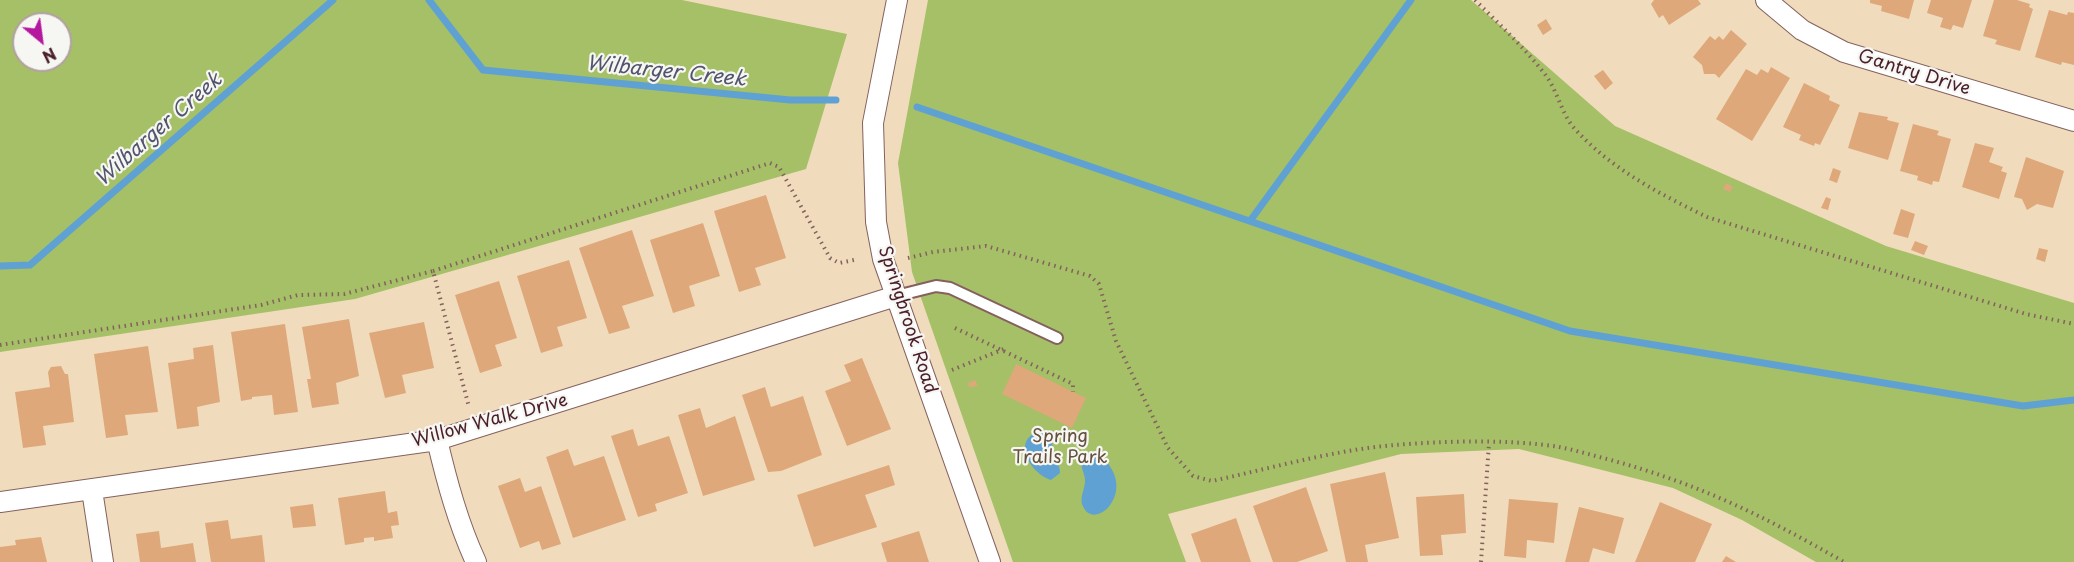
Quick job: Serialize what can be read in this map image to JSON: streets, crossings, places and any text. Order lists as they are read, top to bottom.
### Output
{
  "streets": {
    "street": ["Gantry Drive", "Springbrook Road", "Willow Walk Drive"]
  },
  "crossings": [
    ["Springbrook Road", "Willow Walk Drive"]
  ],
  "water": ["Wilbarger Creek"],
  "parks": ["Spring Trails Park"],
  "north": "bottom right"
}
